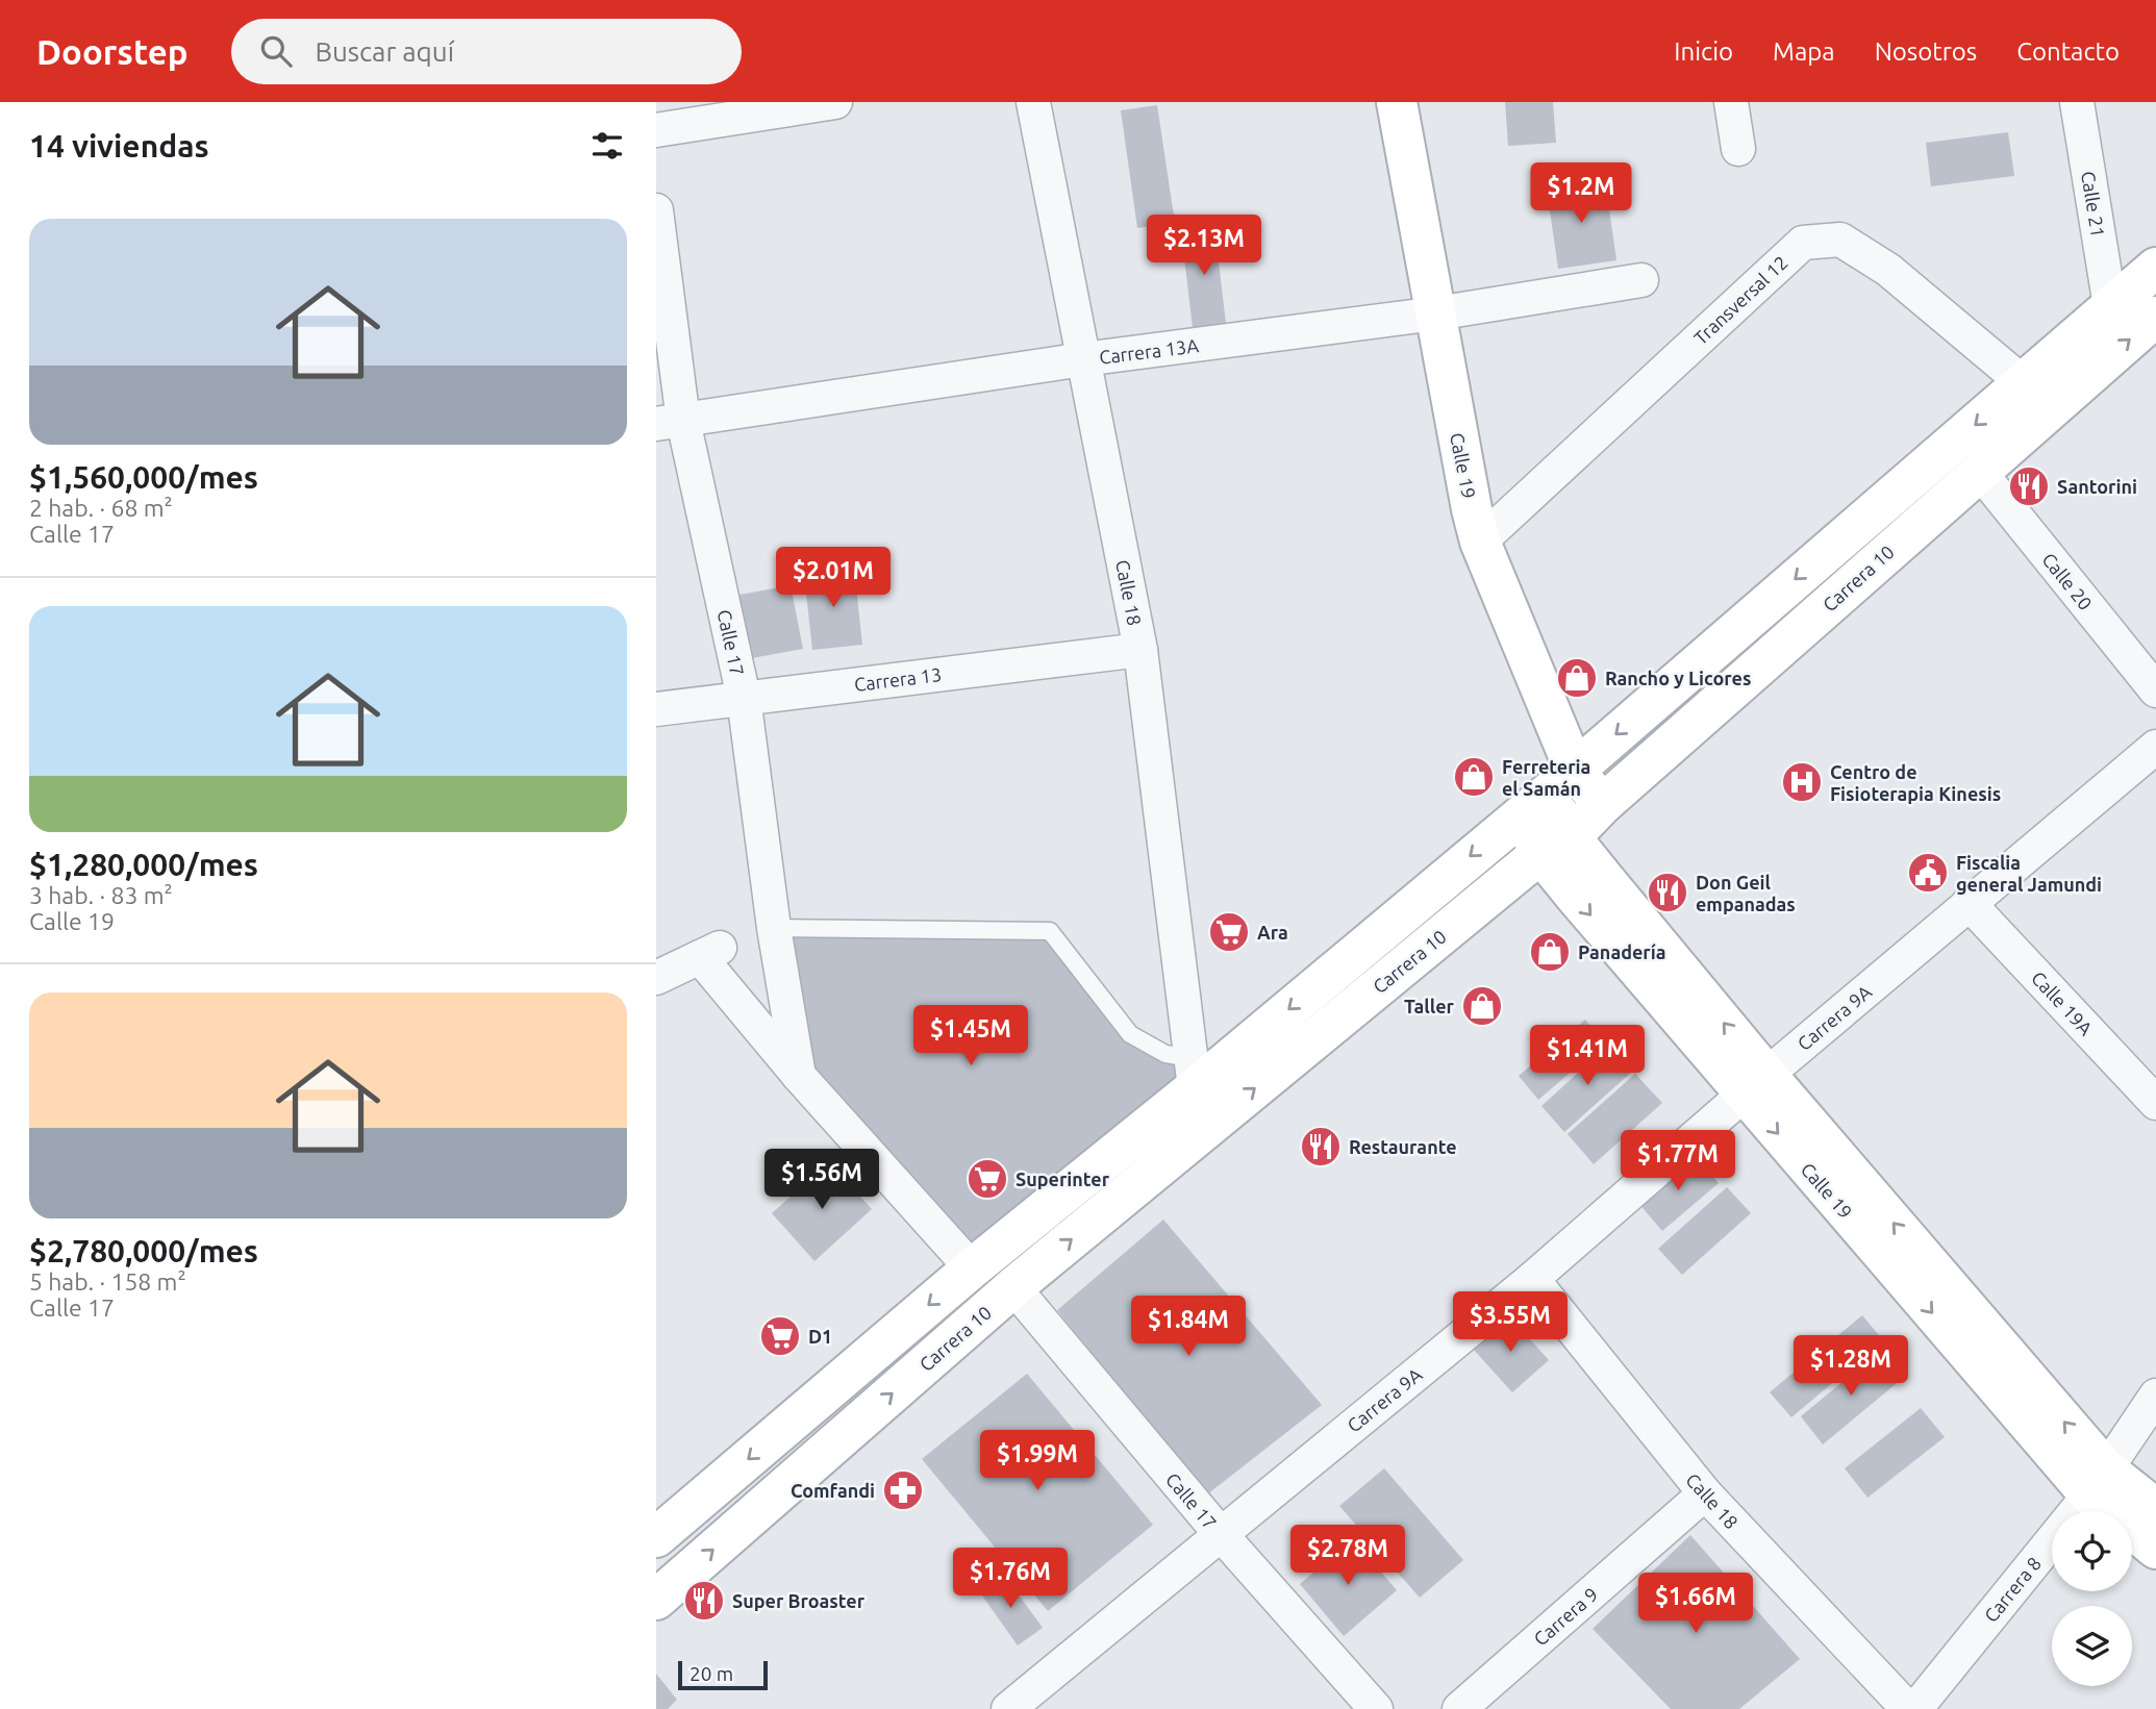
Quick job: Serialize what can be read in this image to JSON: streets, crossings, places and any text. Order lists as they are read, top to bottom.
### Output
{
  "streets": {
    "main road": ["Calle 19", "Carrera 10"],
    "street": [
      "Calle 21",
      "Transversal 12",
      "Carrera 13A",
      "Calle 20",
      "Calle 18",
      "Calle 17",
      "Carrera 13",
      "Calle 19A",
      "Carrera 9A",
      "Carrera 8",
      "Carrera 9"
    ]
  },
  "crossings": [
    ["Calle 21", "Carrera 10"],
    ["Transversal 12", "Calle 19"],
    ["Transversal 12", "Carrera 10"],
    ["Carrera 13A", "Calle 19"],
    ["Carrera 13A", "Calle 18"],
    ["Carrera 13A", "Calle 17"],
    ["Calle 19", "Carrera 10"],
    ["Calle 19", "Carrera 9A"],
    ["Calle 19", "Carrera 8"],
    ["Carrera 10", "Calle 20"],
    ["Carrera 10", "Calle 18"],
    ["Carrera 10", "Calle 17"],
    ["Calle 18", "Carrera 13"],
    ["Calle 18", "Carrera 9A"],
    ["Calle 18", "Carrera 9"],
    ["Calle 17", "Carrera 13"],
    ["Calle 17", "Carrera 9A"],
    ["Calle 19A", "Carrera 9A"]
  ],
  "places": {
    "restaurant": [
      "Santorini",
      "Don Geil empanadas",
      "Restaurante",
      "Super Broaster"
    ],
    "shop": [
      "Rancho y Licores",
      "Ferreteria el Samán",
      "Panadería",
      "Taller"
    ],
    "hospital": ["Centro de Fisioterapia Kinesis"],
    "public building": ["Fiscalia general Jamundi"],
    "supermarket": ["Ara", "Superinter", "D1"],
    "pharmacy": ["Comfandi"]
  },
  "scale_bar": "20 m",
  "page": {
    "header": "Doorstep",
    "search": "Buscar aquí",
    "nav": [
      "Inicio",
      "Mapa",
      "Nosotros",
      "Contacto"
    ],
    "heading": "14 viviendas",
    "price": [
      "$1.2M",
      "$2.13M",
      "$2.01M",
      "$1.45M",
      "$1.41M",
      "$1.77M",
      "$1.56M",
      "$3.55M",
      "$1.84M",
      "$1.28M",
      "$1.99M",
      "$2.78M",
      "$1.76M",
      "$1.66M"
    ],
    "list": [
      {
        "name": "$1,560,000/mes",
        "note": "2 hab. · 68 m² · Calle 17"
      },
      {
        "name": "$1,280,000/mes",
        "note": "3 hab. · 83 m² · Calle 19"
      },
      {
        "name": "$2,780,000/mes",
        "note": "5 hab. · 158 m² · Calle 17"
      }
    ],
    "scale": "20 m"
  }
}
